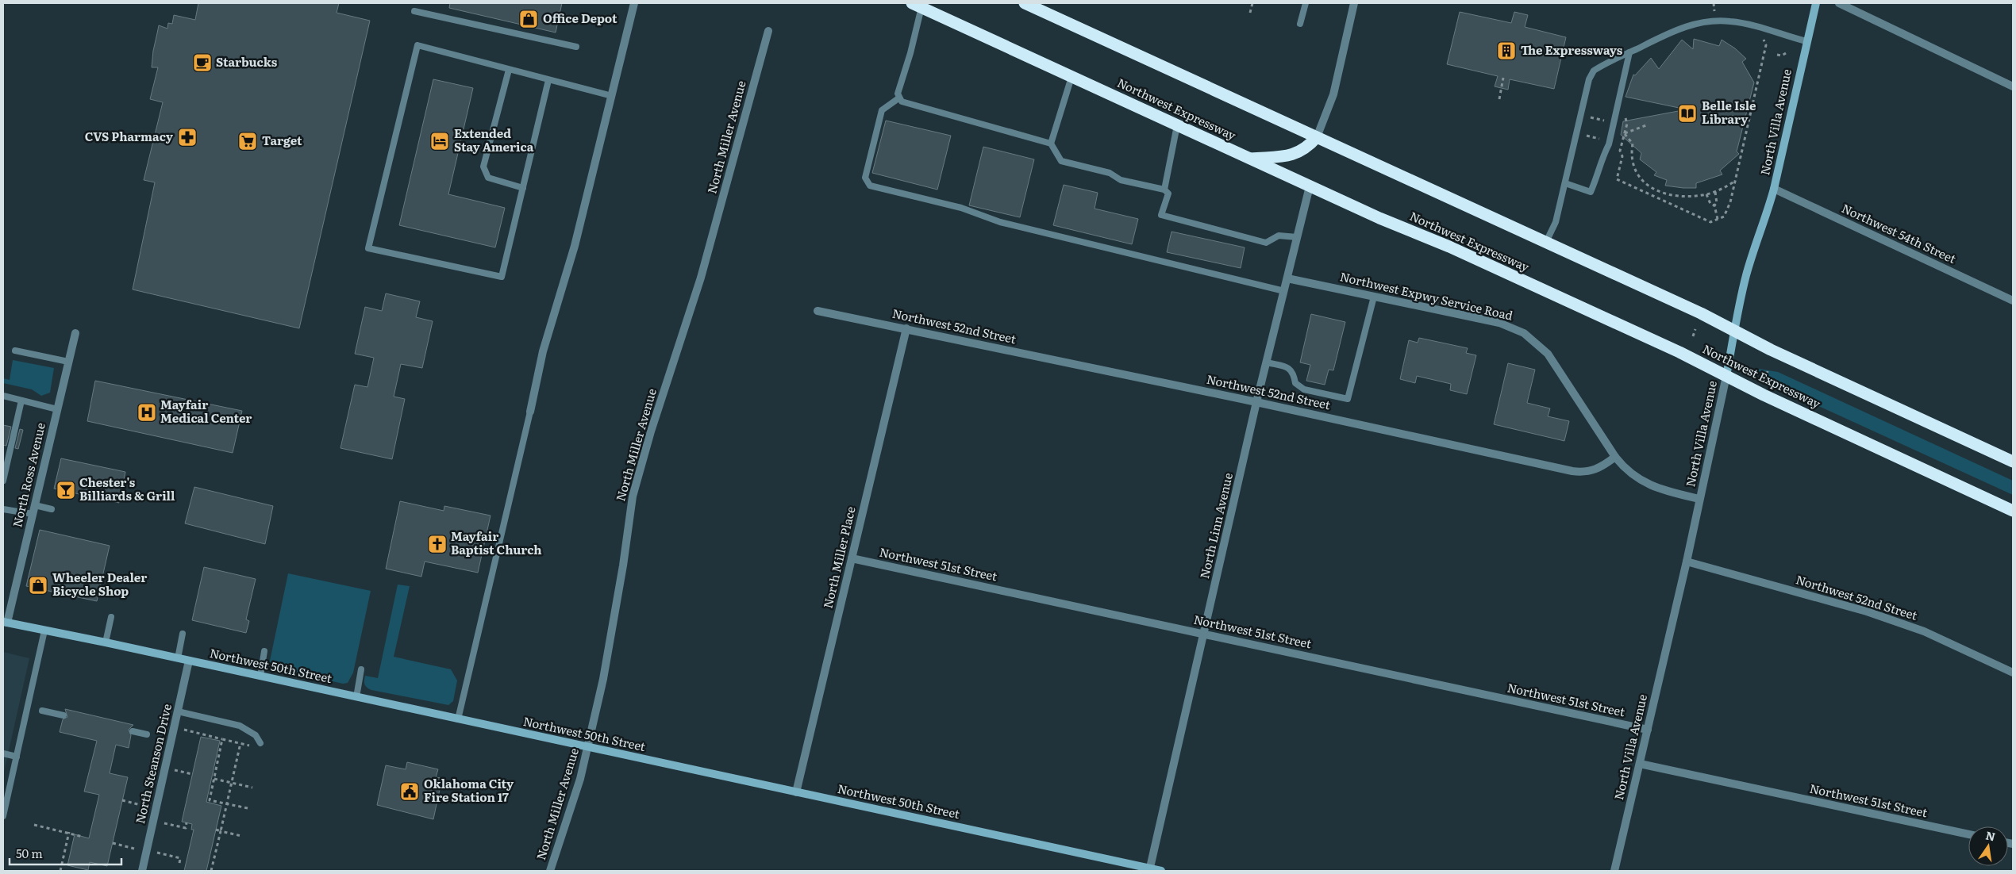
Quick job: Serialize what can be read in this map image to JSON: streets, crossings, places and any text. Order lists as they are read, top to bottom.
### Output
{
  "streets": {
    "highway": ["Northwest Expressway"],
    "street": [
      "North Villa Avenue",
      "North Miller Avenue",
      "Northwest 54th Street",
      "Northwest Expwy Service Road",
      "Northwest 52nd Street",
      "North Ross Avenue",
      "North Linn Avenue",
      "North Miller Place",
      "Northwest 51st Street",
      "Northwest 50th Street",
      "North Steanson Drive"
    ]
  },
  "crossings": [
    ["Northwest Expressway", "North Villa Avenue"],
    ["Northwest Expressway", "North Linn Avenue"],
    ["North Villa Avenue", "Northwest 54th Street"],
    ["North Villa Avenue", "Northwest 52nd Street"],
    ["North Villa Avenue", "Northwest 51st Street"],
    ["North Miller Avenue", "Northwest 50th Street"],
    ["Northwest Expwy Service Road", "Northwest 52nd Street"],
    ["Northwest Expwy Service Road", "North Linn Avenue"],
    ["Northwest 52nd Street", "North Linn Avenue"],
    ["Northwest 52nd Street", "North Miller Place"],
    ["North Ross Avenue", "Northwest 50th Street"],
    ["North Linn Avenue", "Northwest 51st Street"],
    ["North Linn Avenue", "Northwest 50th Street"],
    ["North Miller Place", "Northwest 51st Street"],
    ["North Miller Place", "Northwest 50th Street"],
    ["Northwest 50th Street", "North Steanson Drive"]
  ],
  "places": {
    "shop": ["Office Depot", "Wheeler Dealer Bicycle Shop"],
    "building": ["The Expressways"],
    "cafe": ["Starbucks"],
    "library": ["Belle Isle Library"],
    "pharmacy": ["CVS Pharmacy"],
    "supermarket": ["Target"],
    "hotel": ["Extended Stay America"],
    "hospital": ["Mayfair Medical Center"],
    "bar": ["Chester's Billiards & Grill"],
    "church": ["Mayfair Baptist Church"],
    "public building": ["Oklahoma City Fire Station 17"]
  },
  "scale_bar": "50 m",
  "north": "top"
}
